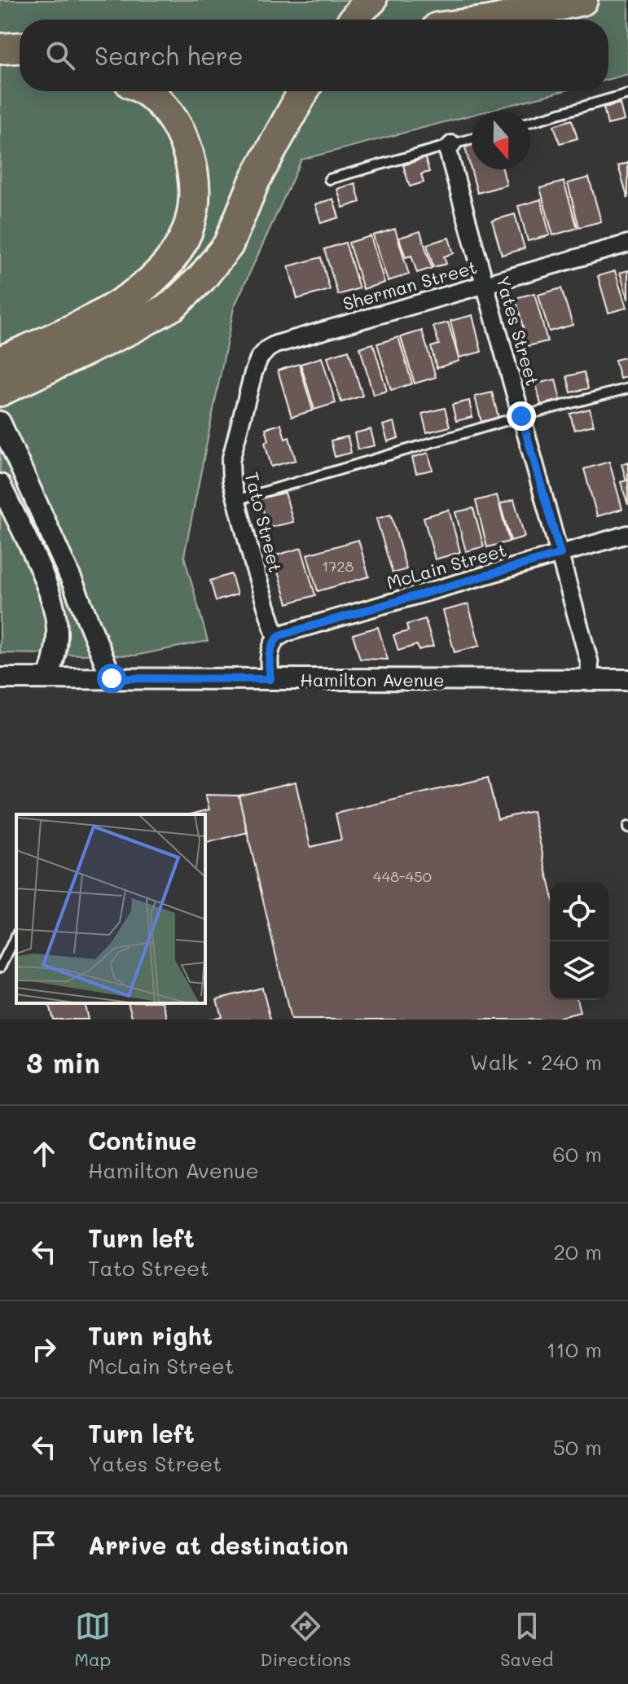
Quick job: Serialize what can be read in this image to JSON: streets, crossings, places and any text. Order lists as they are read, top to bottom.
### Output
{
  "streets": {
    "street": [
      "Sherman Street",
      "Yates Street",
      "Tato Street",
      "McLain Street",
      "Hamilton Avenue"
    ]
  },
  "crossings": [
    ["Sherman Street", "Yates Street"],
    ["Sherman Street", "Tato Street"],
    ["Yates Street", "McLain Street"],
    ["Yates Street", "Hamilton Avenue"],
    ["Tato Street", "McLain Street"],
    ["Tato Street", "Hamilton Avenue"]
  ],
  "house_numbers": ["1728", "448-450"],
  "north": "bottom",
  "page": {
    "search": "Search here",
    "heading": ["3 min", "Walk · 240 m"],
    "list": [
      ["Continue", "Hamilton Avenue", "60 m"],
      ["Turn left", "Tato Street", "20 m"],
      ["Turn right", "McLain Street", "110 m"],
      ["Turn left", "Yates Street", "50 m"],
      "Arrive at destination"
    ],
    "nav": ["Map", "Directions", "Saved"]
  }
}
